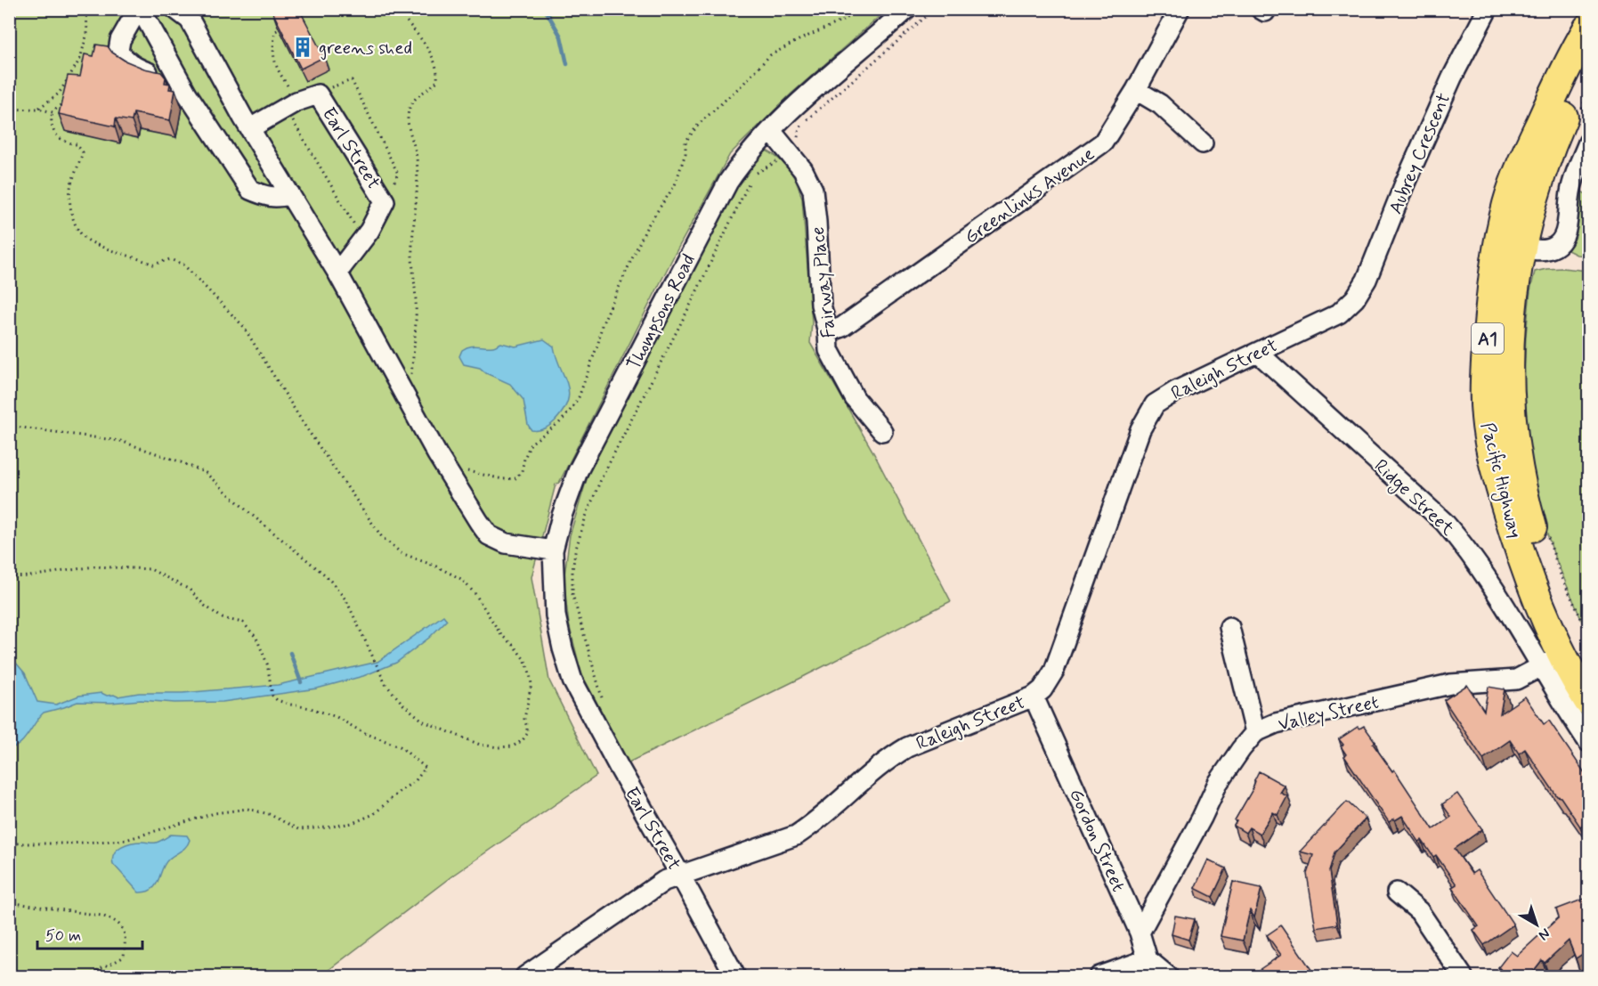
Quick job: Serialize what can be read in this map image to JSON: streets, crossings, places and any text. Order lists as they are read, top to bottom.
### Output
{
  "streets": {
    "highway": ["A1", "Pacific Highway"],
    "street": [
      "Earl Street",
      "Aubrey Crescent",
      "Greenlinks Avenue",
      "Fairway Place",
      "Thompsons Road",
      "Raleigh Street",
      "Ridge Street",
      "Valley Street",
      "Gordon Street"
    ]
  },
  "crossings": [
    ["Earl Street", "Thompsons Road"],
    ["Earl Street", "Raleigh Street"],
    ["Aubrey Crescent", "Raleigh Street"],
    ["Greenlinks Avenue", "Fairway Place"],
    ["Fairway Place", "Thompsons Road"],
    ["A1", "Pacific Highway"],
    ["A1", "Ridge Street"],
    ["A1", "Valley Street"],
    ["Raleigh Street", "Ridge Street"],
    ["Raleigh Street", "Gordon Street"],
    ["Pacific Highway", "Ridge Street"],
    ["Pacific Highway", "Valley Street"],
    ["Ridge Street", "Valley Street"],
    ["Valley Street", "Gordon Street"]
  ],
  "places": {
    "building": ["greens shed"]
  },
  "scale_bar": "50 m",
  "north": "bottom right"
}
